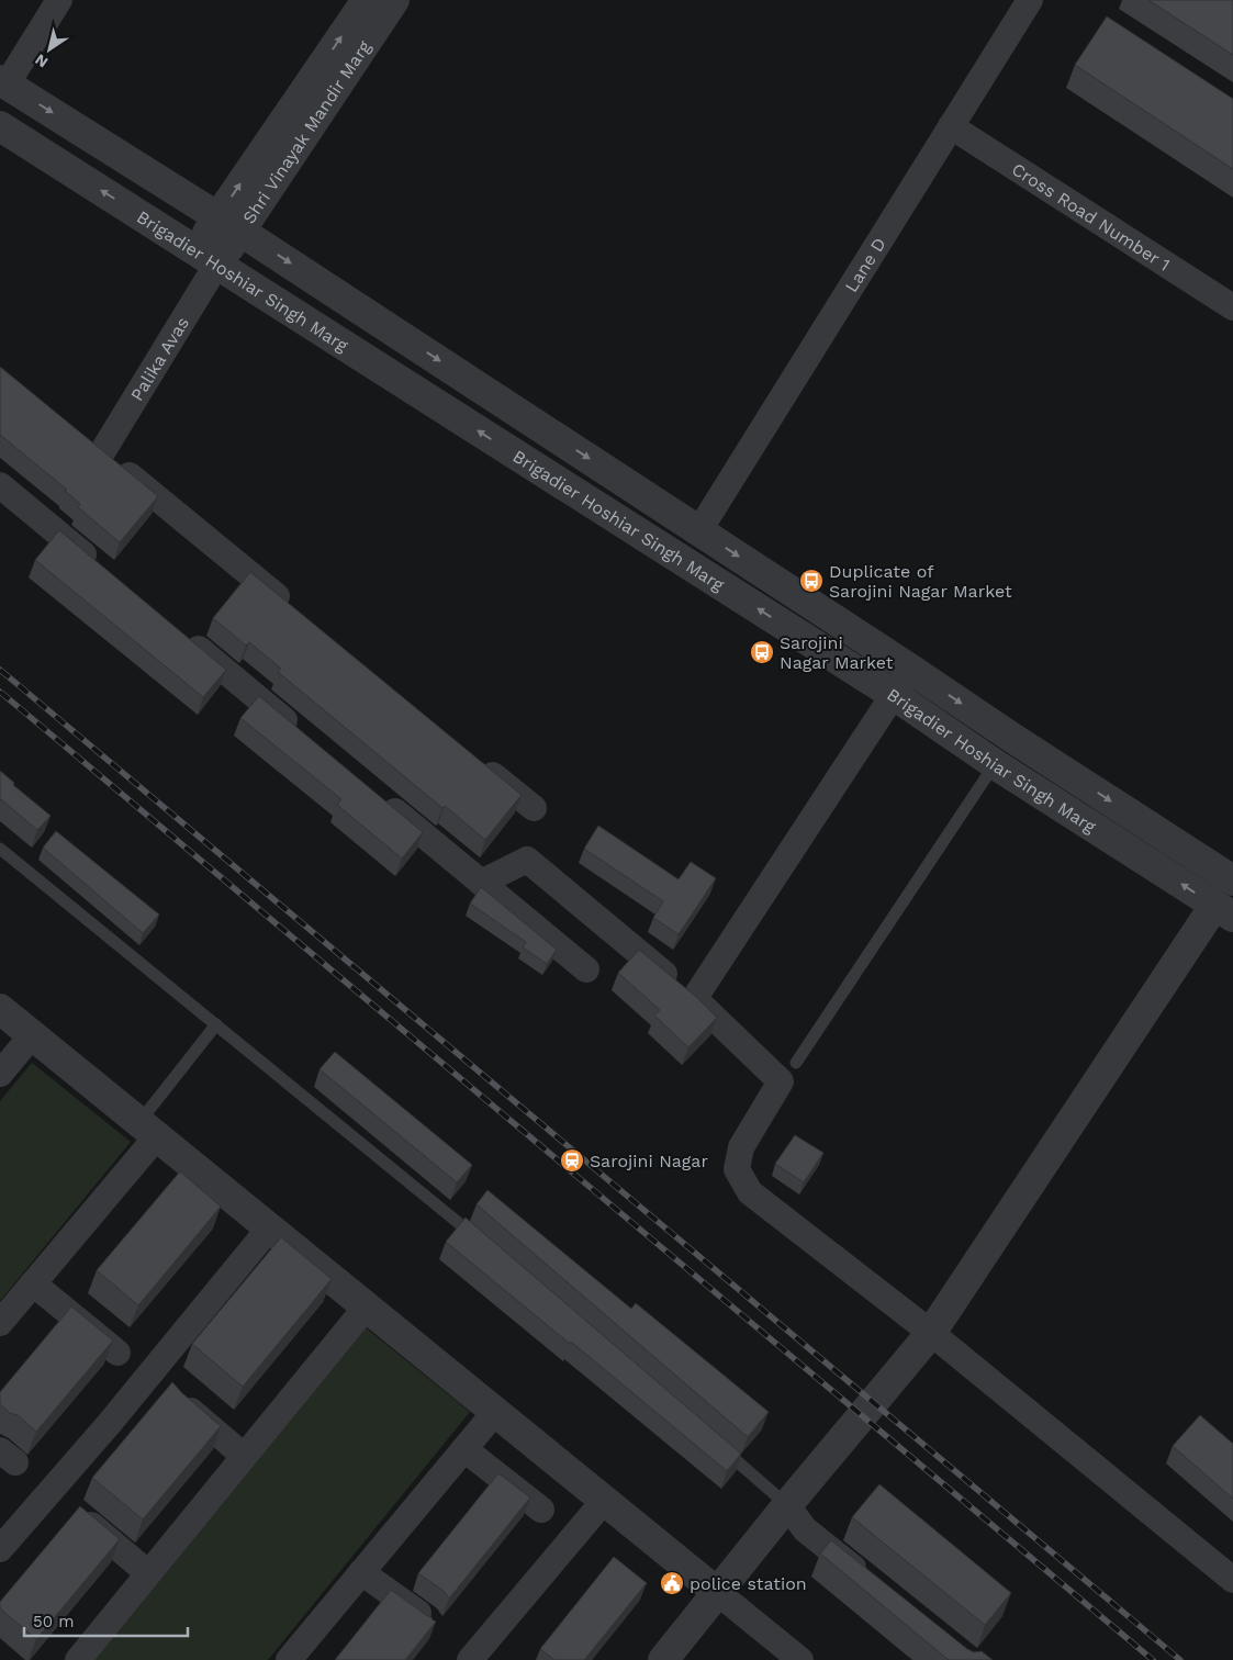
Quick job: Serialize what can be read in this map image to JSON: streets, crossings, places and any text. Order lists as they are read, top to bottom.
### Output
{
  "streets": {
    "street": [
      "Shri Vinayak Mandir Marg",
      "Cross Road Number 1",
      "Lane D",
      "Brigadier Hoshiar Singh Marg",
      "Palika Avas"
    ]
  },
  "crossings": [
    ["Shri Vinayak Mandir Marg", "Brigadier Hoshiar Singh Marg"],
    ["Shri Vinayak Mandir Marg", "Palika Avas"],
    ["Cross Road Number 1", "Lane D"],
    ["Lane D", "Brigadier Hoshiar Singh Marg"],
    ["Brigadier Hoshiar Singh Marg", "Palika Avas"]
  ],
  "places": {
    "bus stop": ["Duplicate of Sarojini Nagar Market", "Sarojini Nagar Market"],
    "station": ["Sarojini Nagar"],
    "public building": ["police station"]
  },
  "scale_bar": "50 m",
  "north": "bottom left"
}
